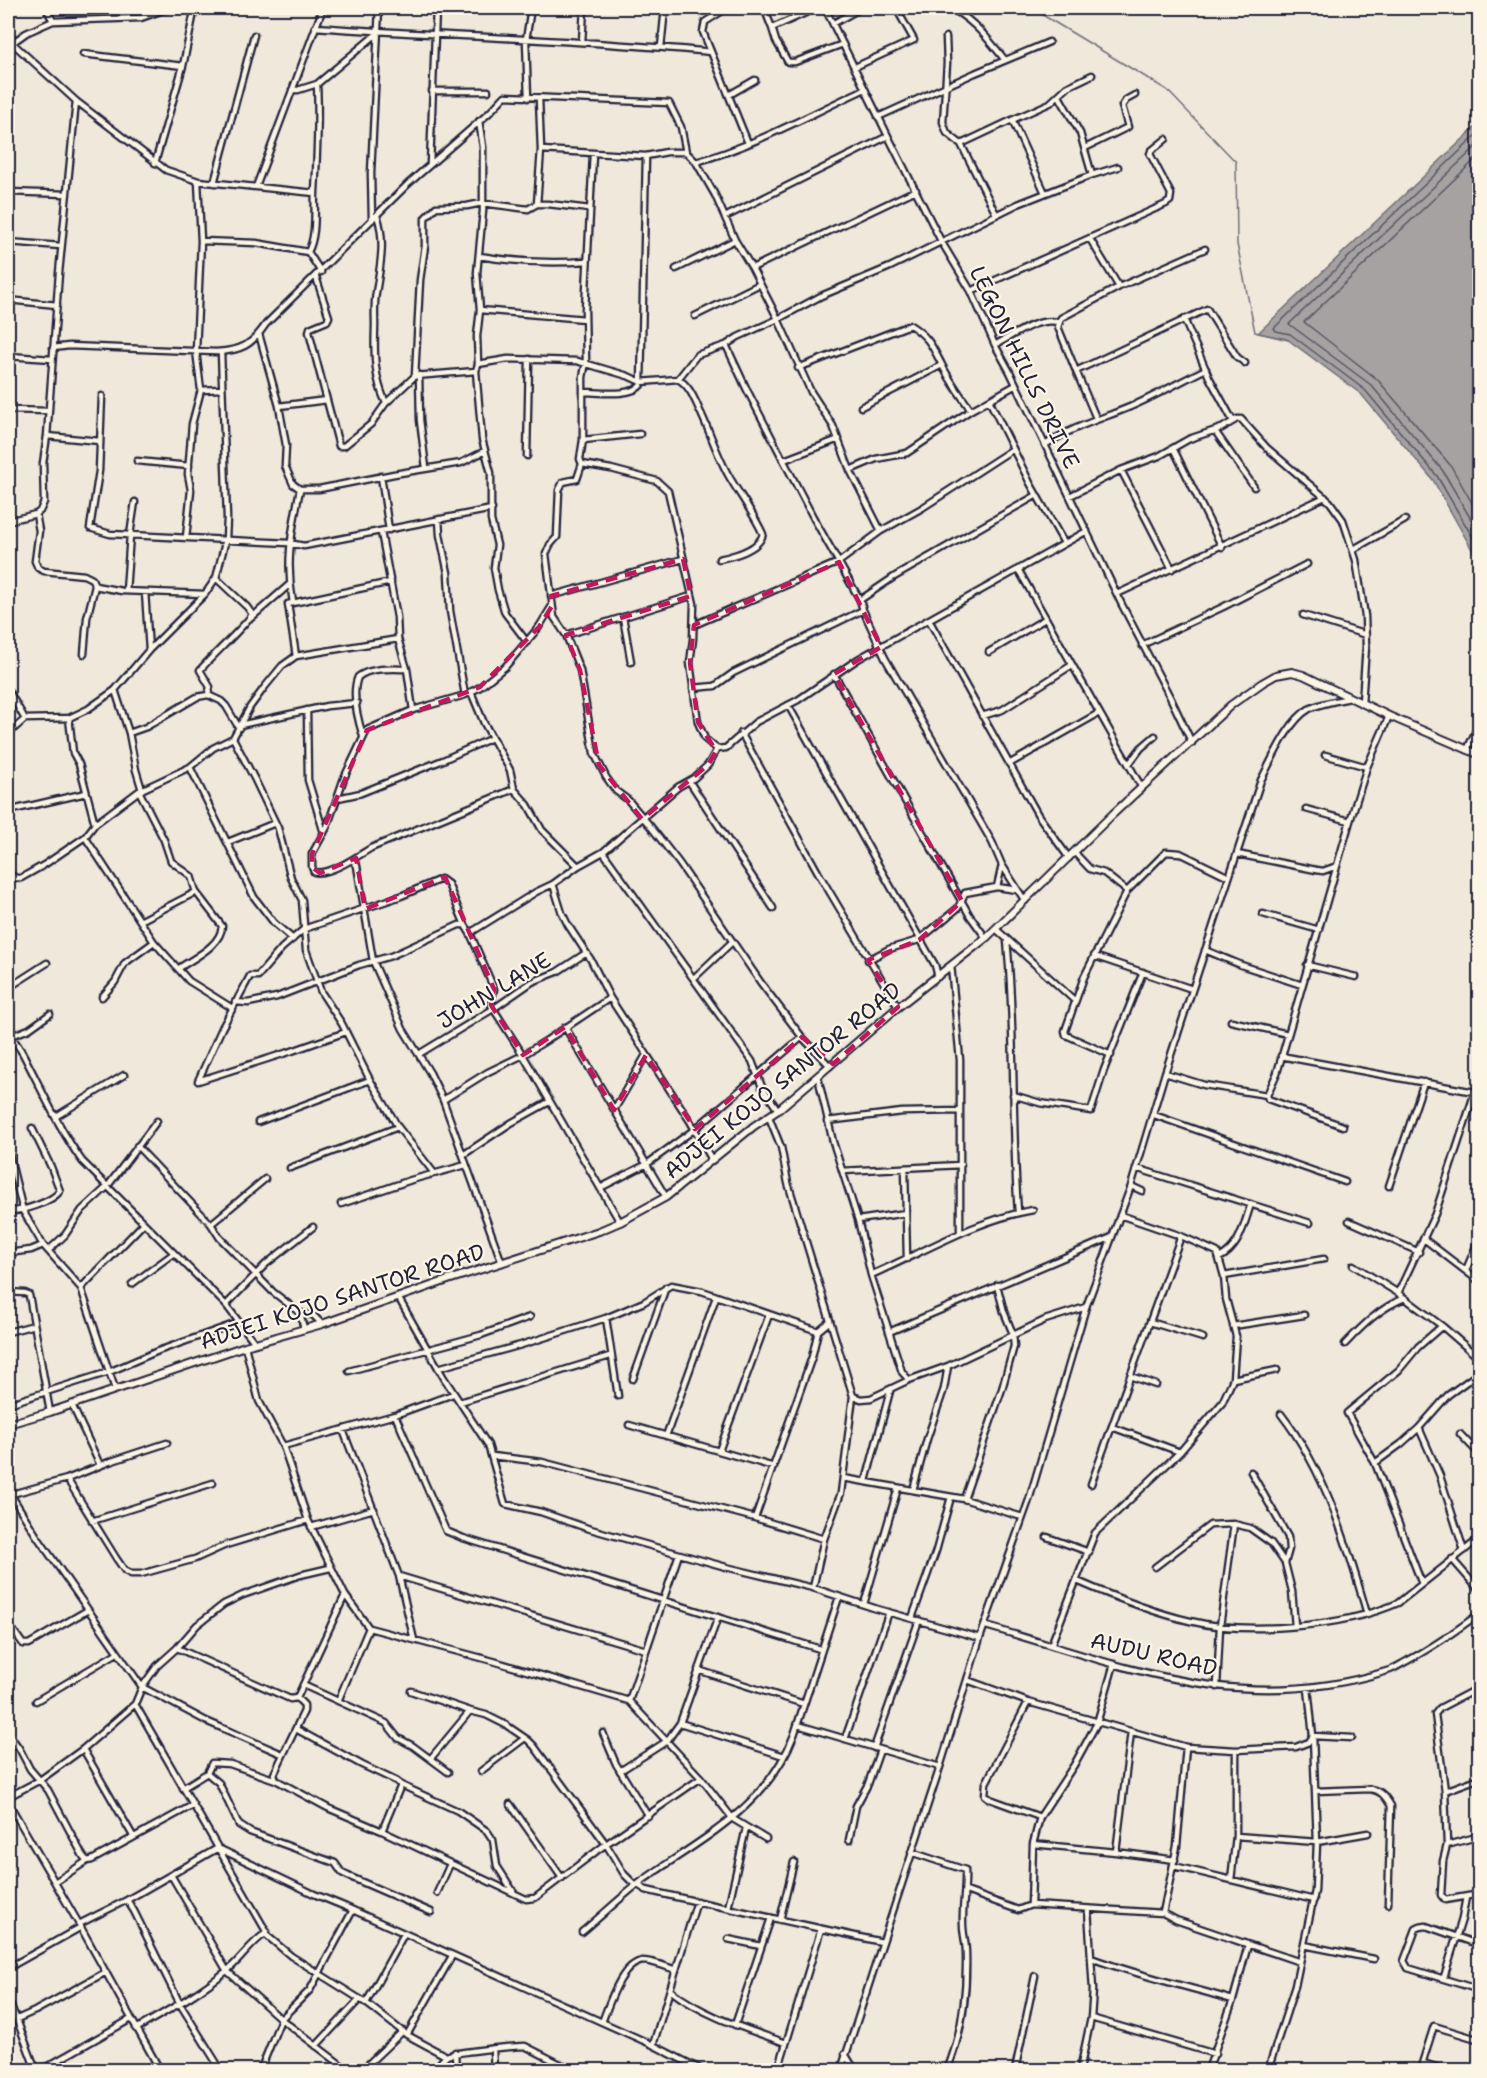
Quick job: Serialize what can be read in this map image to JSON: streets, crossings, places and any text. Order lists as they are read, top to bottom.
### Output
{
  "streets": {
    "street": [
      "LEGON HILLS DRIVE",
      "JOHN LANE",
      "ADJEI KOJO SANTOR ROAD",
      "AUDU ROAD"
    ]
  },
  "crossings": [
    ["LEGON HILLS DRIVE", "ADJEI KOJO SANTOR ROAD"]
  ]
}
